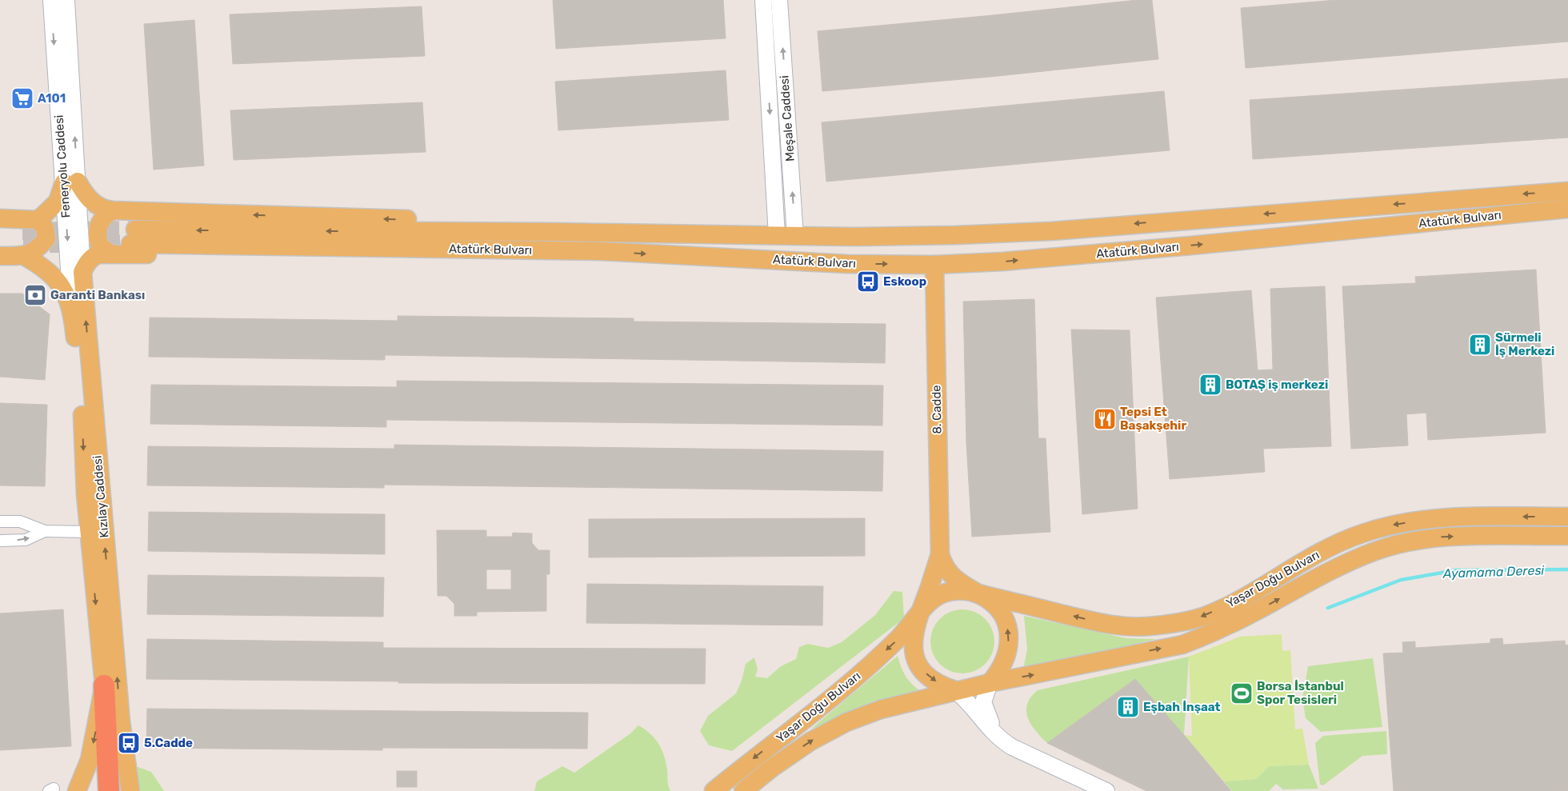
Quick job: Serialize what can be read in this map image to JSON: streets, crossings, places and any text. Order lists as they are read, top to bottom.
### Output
{
  "streets": {
    "main road": [
      "Atatürk Bulvarı",
      "8. Cadde",
      "Kızılay Caddesi",
      "Yaşar Doğu Bulvarı"
    ],
    "street": ["Meşale Caddesi", "Feneryolu Caddesi"]
  },
  "crossings": [
    ["Meşale Caddesi", "Atatürk Bulvarı"],
    ["Feneryolu Caddesi", "Kızılay Caddesi"],
    ["Atatürk Bulvarı", "8. Cadde"],
    ["8. Cadde", "Yaşar Doğu Bulvarı"]
  ],
  "water": ["Ayamama Deresi"],
  "places": {
    "supermarket": ["A101"],
    "bus stop": ["Eskoop", "5.Cadde"],
    "bank": ["Garanti Bankası"],
    "building": ["Sürmeli İş Merkezi", "BOTAŞ iş merkezi", "Eşbah İnşaat"],
    "restaurant": ["Tepsi Et Başakşehir"],
    "sports": ["Borsa İstanbul Spor Tesisleri"]
  }
}
